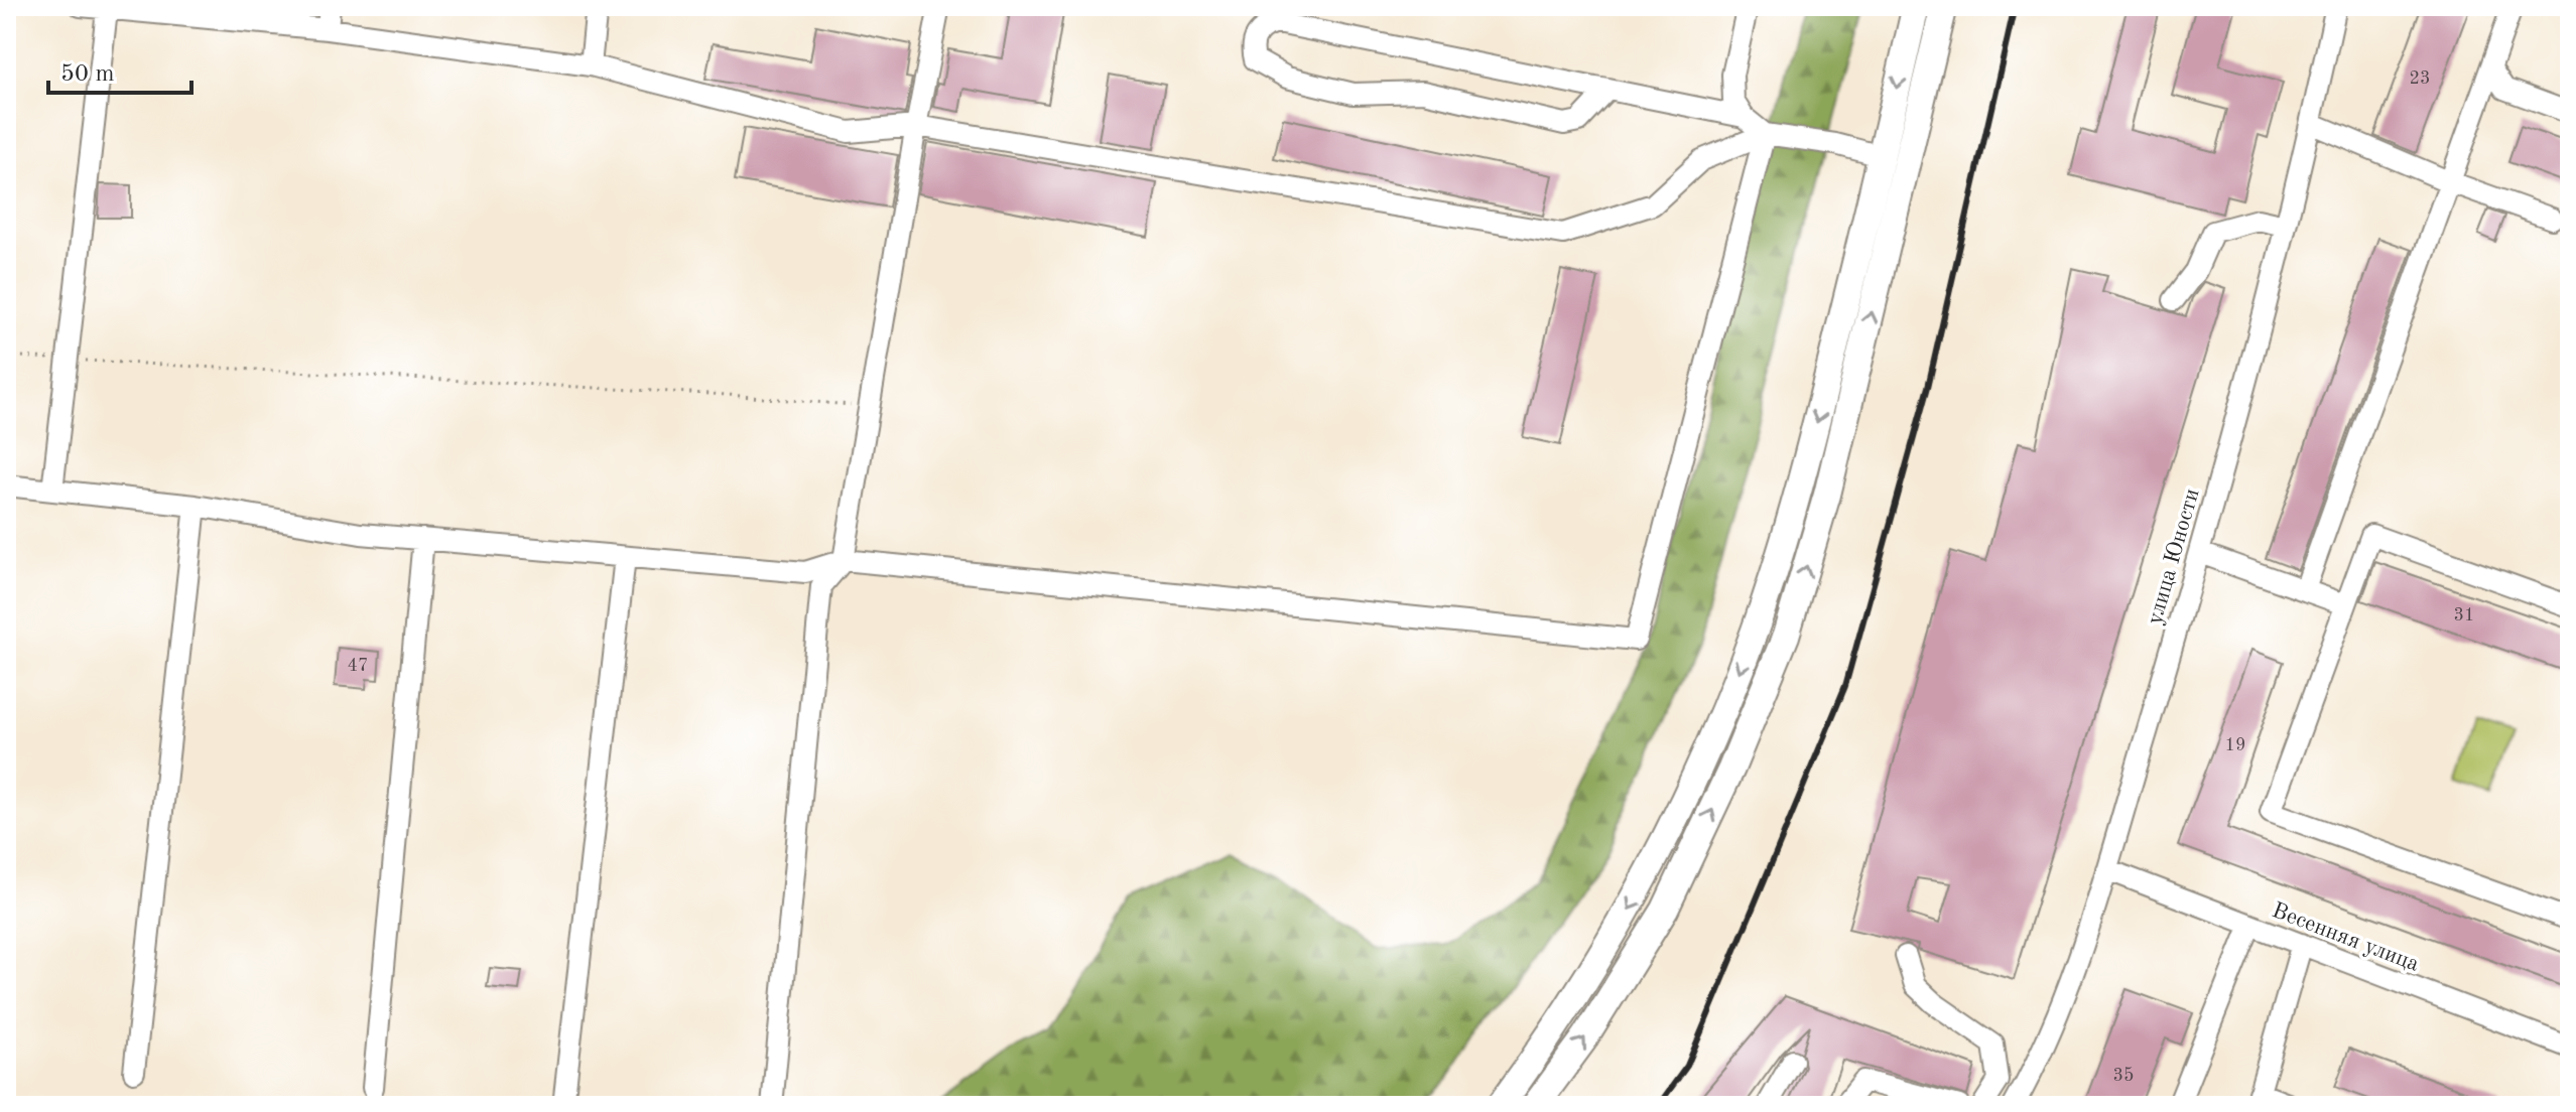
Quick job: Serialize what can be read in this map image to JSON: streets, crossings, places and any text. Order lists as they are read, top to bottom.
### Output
{
  "streets": {
    "street": ["улица Юности", "Весенняя улица"]
  },
  "crossings": [
    ["улица Юности", "Весенняя улица"]
  ],
  "house_numbers": [
    "23",
    "31",
    "47",
    "19",
    "35"
  ],
  "scale_bar": "50 m"
}
